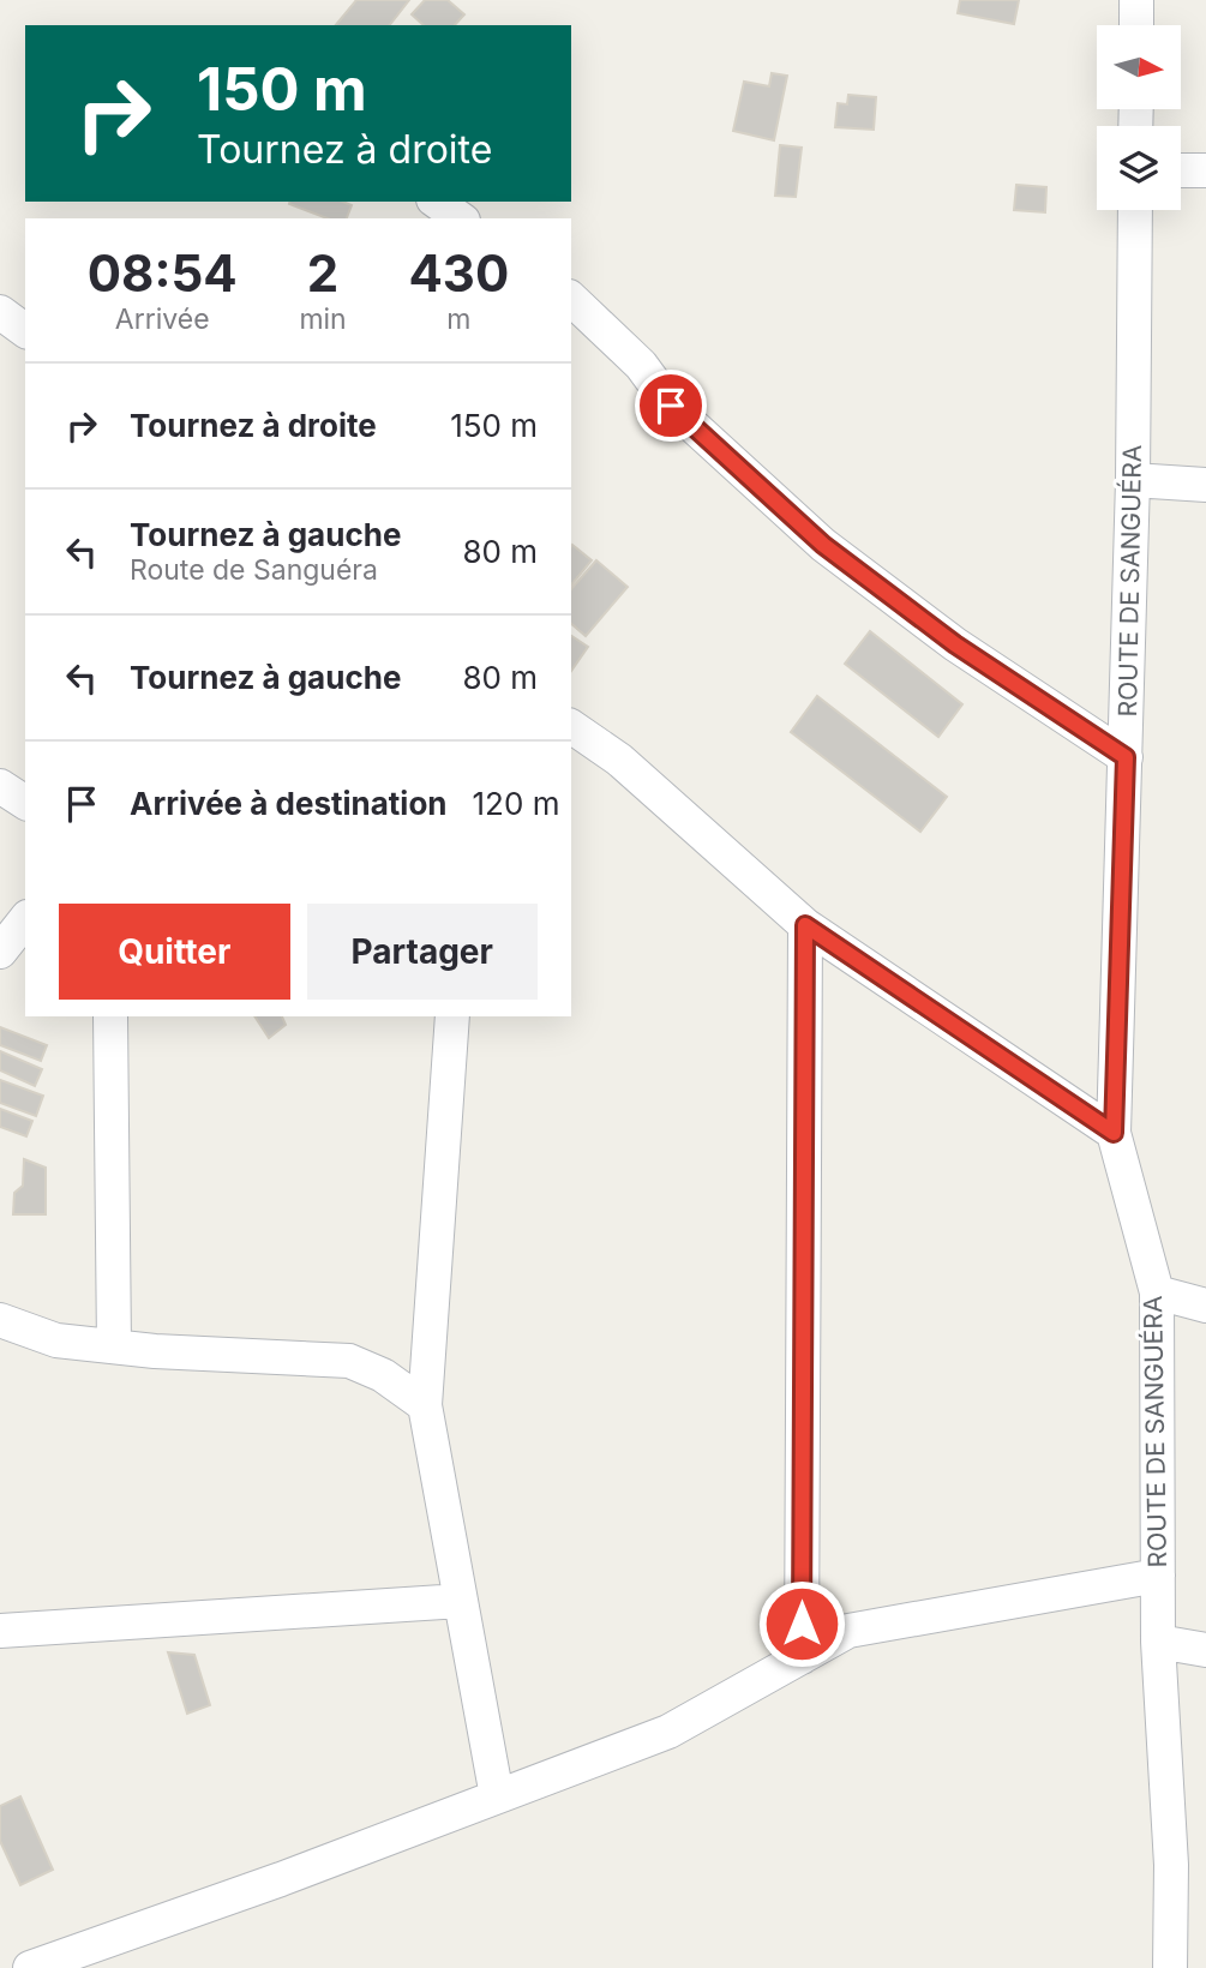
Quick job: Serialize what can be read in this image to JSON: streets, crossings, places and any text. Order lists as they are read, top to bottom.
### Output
{
  "streets": {
    "street": ["ROUTE DE SANGUÉRA"]
  },
  "north": "right",
  "page": {
    "turn": ["150 m", "Tournez à droite"],
    "eta": [
      "08:54",
      "Arrivée",
      "2",
      "min",
      "430",
      "m"
    ],
    "list": [
      {
        "name": "Tournez à droite",
        "value": "150 m"
      },
      {
        "name": "Tournez à gauche",
        "note": "Route de Sanguéra",
        "value": "80 m"
      },
      {
        "name": "Tournez à gauche",
        "value": "80 m"
      },
      {
        "name": "Arrivée à destination",
        "value": "120 m"
      }
    ],
    "buttons": ["Quitter", "Partager"]
  }
}
